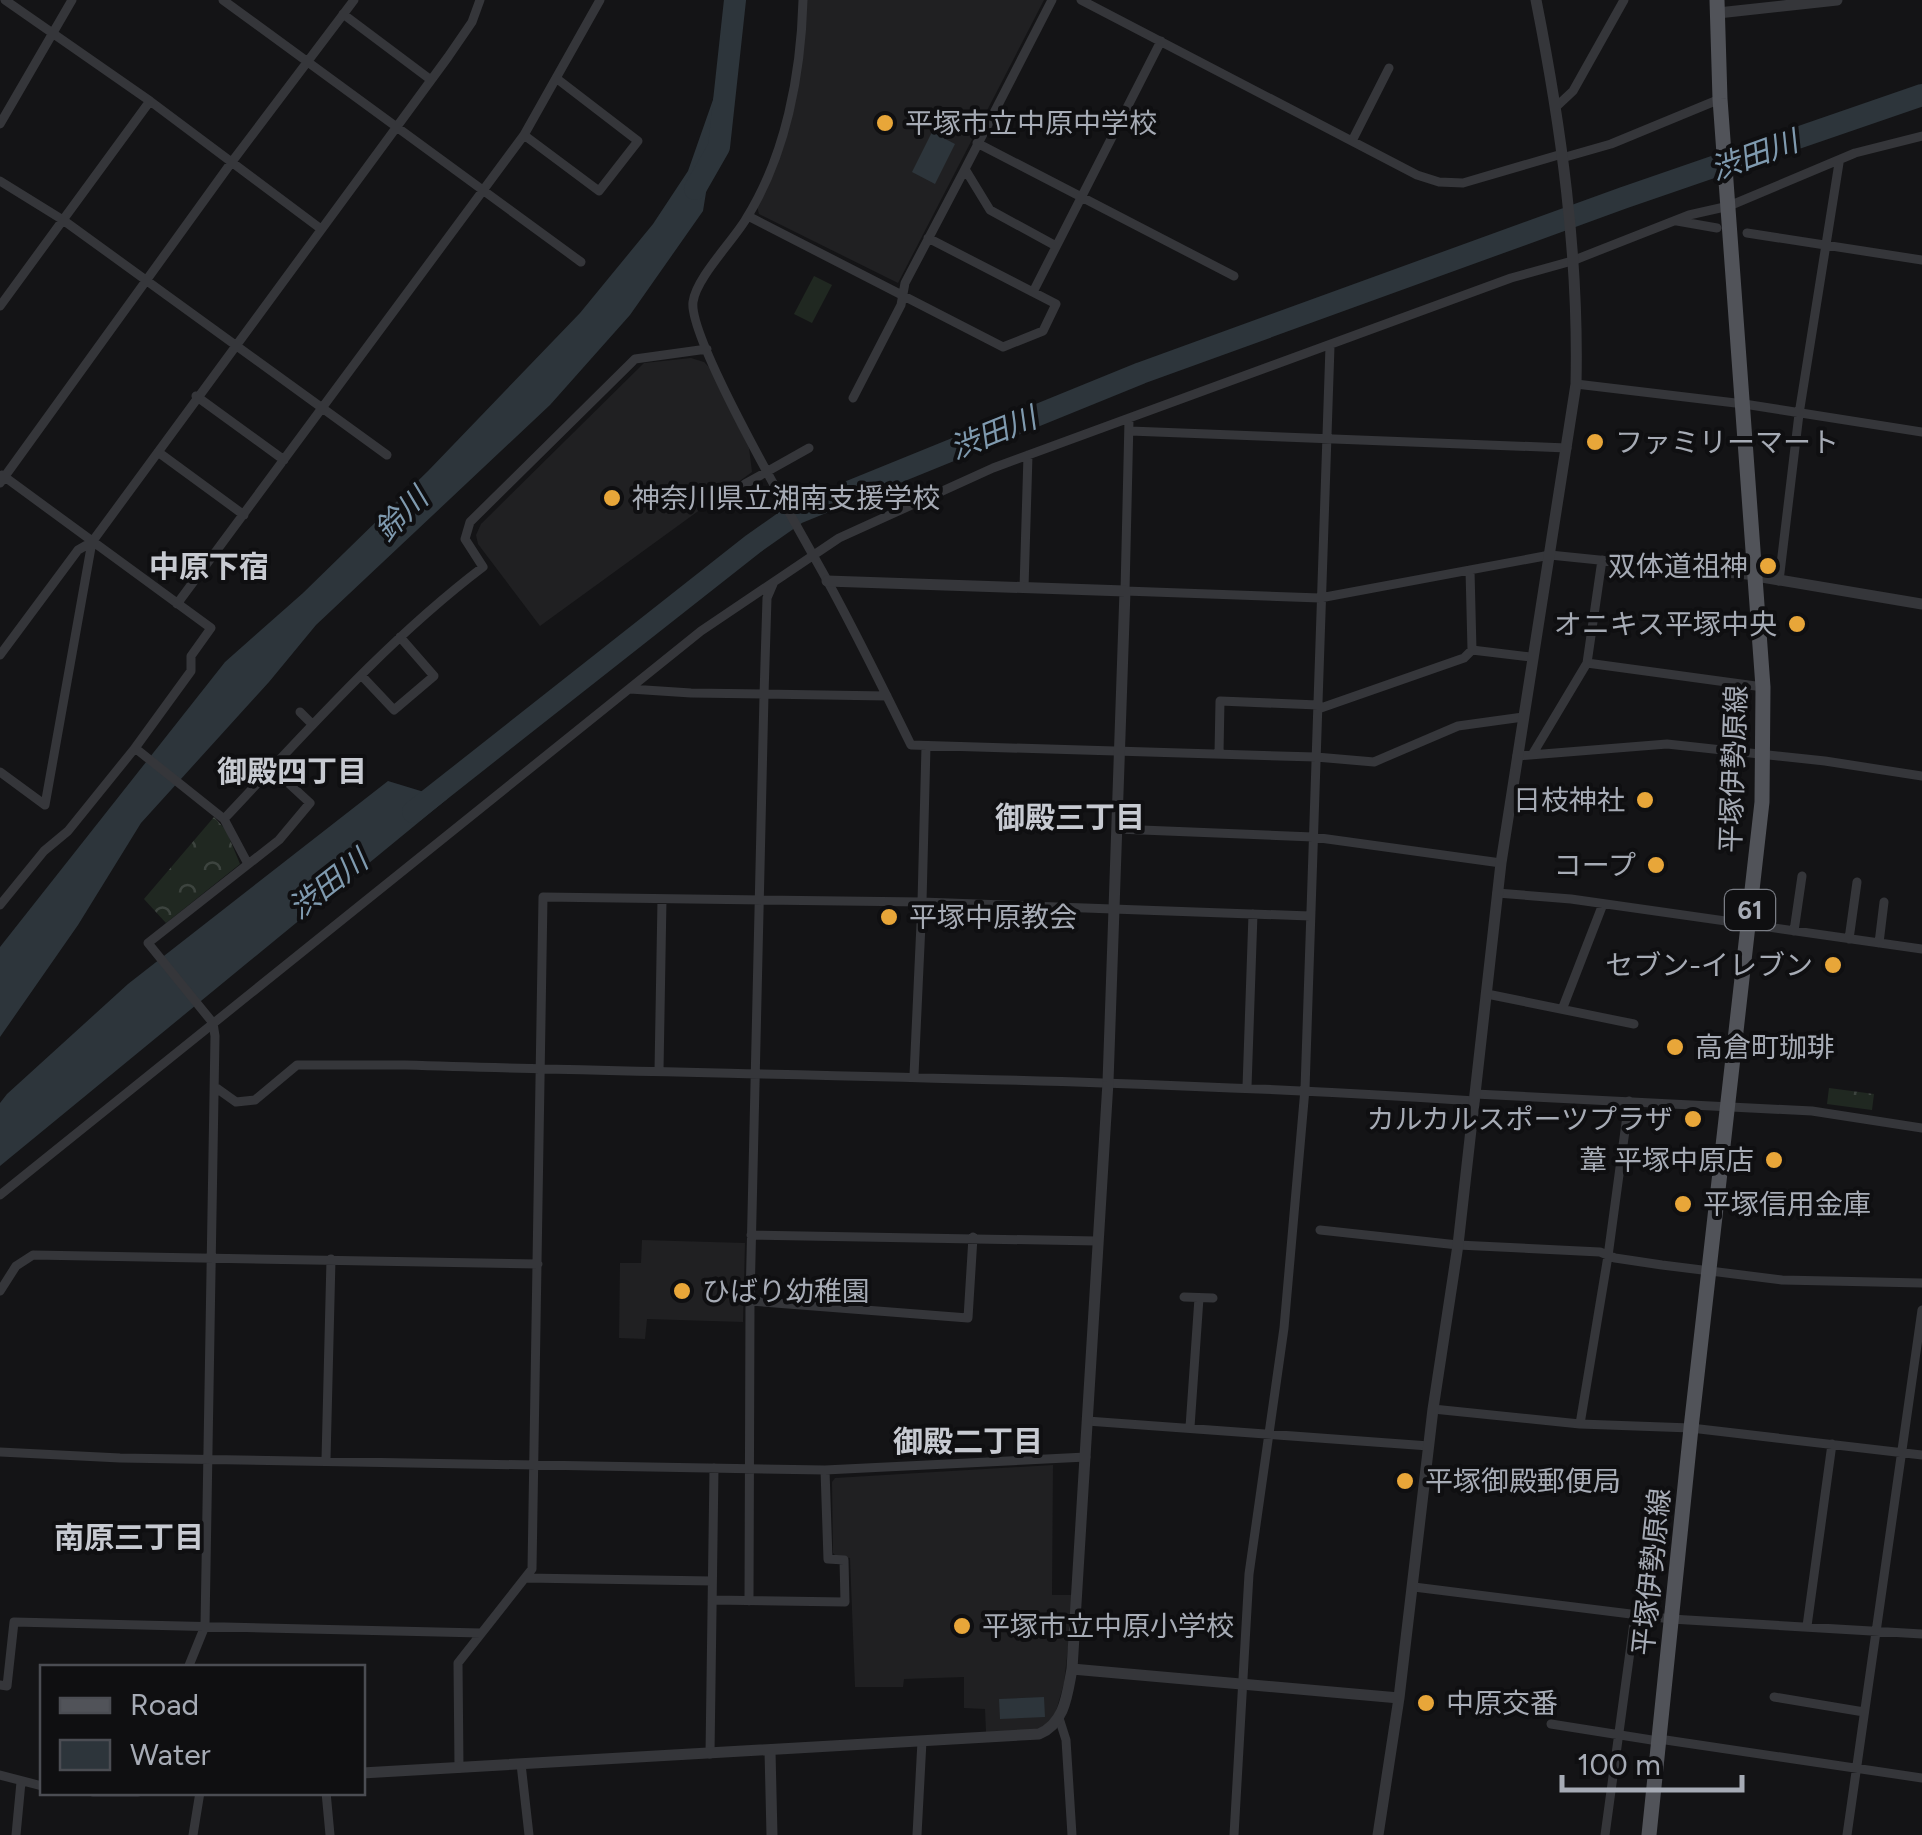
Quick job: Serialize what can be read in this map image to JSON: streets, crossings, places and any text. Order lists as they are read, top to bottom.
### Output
{
  "streets": {
    "main road": ["平塚伊勢原線", "61"]
  },
  "districts": [
    "中原下宿",
    "御殿四丁目",
    "御殿三丁目",
    "御殿二丁目",
    "南原三丁目"
  ],
  "water": ["渋田川", "鈴川"],
  "places": [
    "平塚市立中原中学校",
    "ファミリーマート",
    "神奈川県立湘南支援学校",
    "双体道祖神",
    "オニキス平塚中央",
    "日枝神社",
    "コープ",
    "平塚中原教会",
    "セブン-イレブン",
    "高倉町珈琲",
    "カルカルスポーツプラザ",
    "葦 平塚中原店",
    "平塚信用金庫",
    "ひばり幼稚園",
    "平塚御殿郵便局",
    "平塚市立中原小学校",
    "中原交番"
  ],
  "legend": ["Road", "Water"],
  "scale_bar": "100 m"
}
